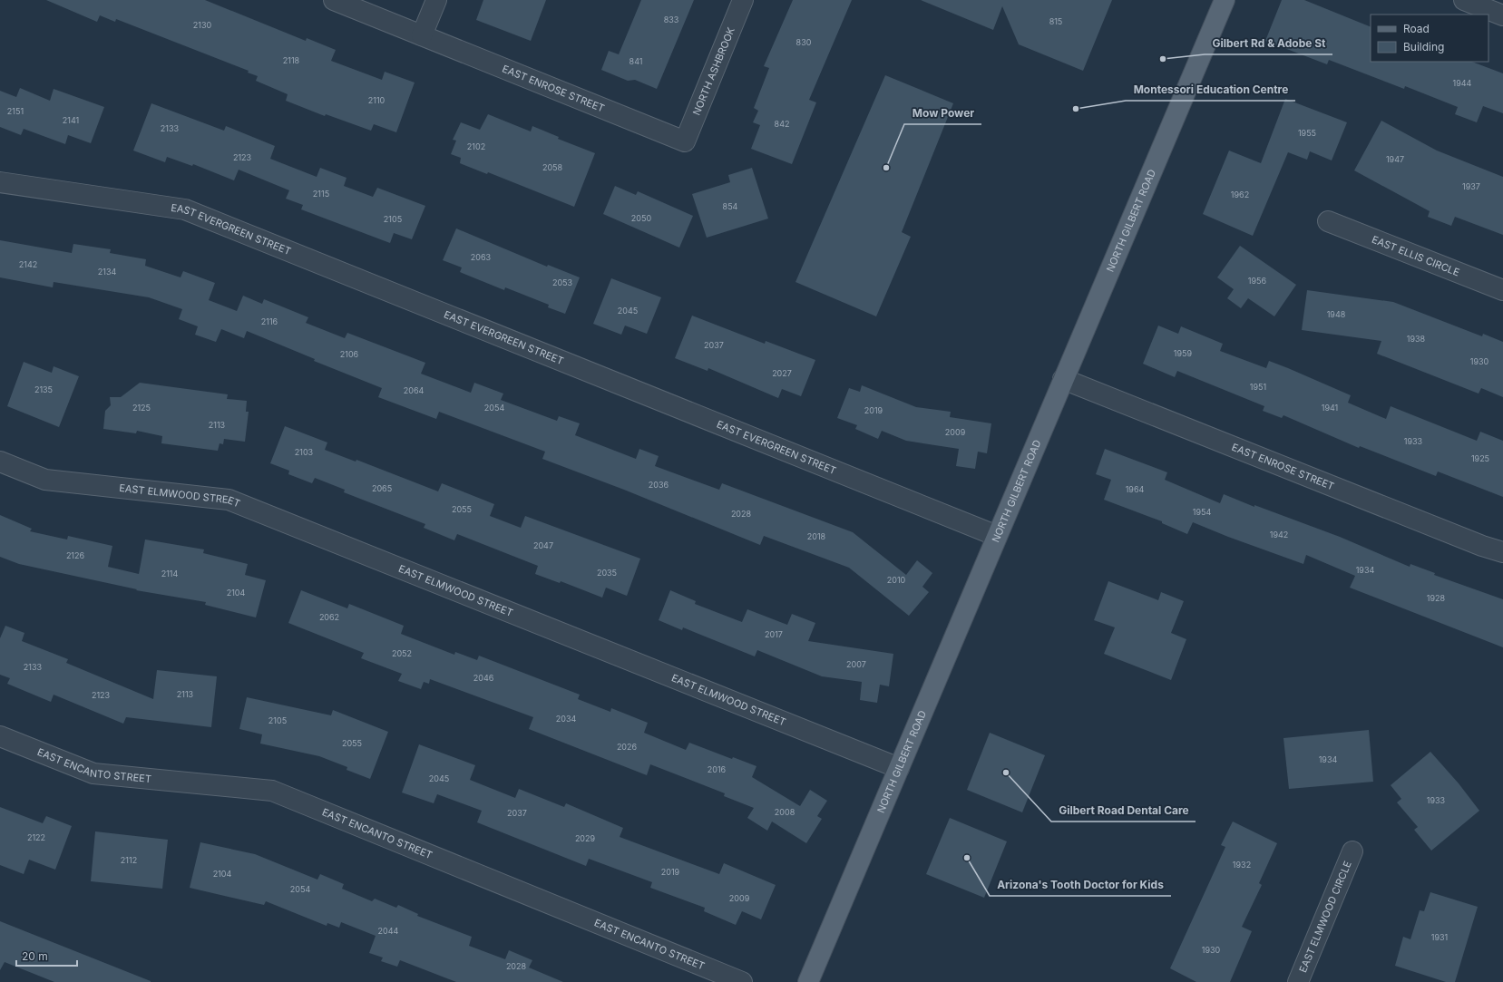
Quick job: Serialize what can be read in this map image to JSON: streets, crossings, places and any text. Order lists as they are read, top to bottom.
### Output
{
  "streets": {
    "main road": ["NORTH GILBERT ROAD"],
    "street": [
      "NORTH ASHBROOK",
      "EAST ENROSE STREET",
      "EAST EVERGREEN STREET",
      "EAST ELLIS CIRCLE",
      "EAST ELMWOOD STREET",
      "EAST ENCANTO STREET",
      "EAST ELMWOOD CIRCLE"
    ]
  },
  "crossings": [
    ["NORTH ASHBROOK", "EAST ENROSE STREET"],
    ["EAST ENROSE STREET", "NORTH GILBERT ROAD"],
    ["NORTH GILBERT ROAD", "EAST EVERGREEN STREET"],
    ["NORTH GILBERT ROAD", "EAST ELMWOOD STREET"]
  ],
  "places": [
    "Gilbert Rd & Adobe St",
    "Montessori Education Centre",
    "Mow Power",
    "Gilbert Road Dental Care",
    "Arizona's Tooth Doctor for Kids"
  ],
  "house_numbers": [
    "833",
    "815",
    "2130",
    "830",
    "2118",
    "841",
    "1944",
    "2110",
    "2151",
    "2141",
    "842",
    "2133",
    "1955",
    "2102",
    "2123",
    "1947",
    "2058",
    "1937",
    "2115",
    "1962",
    "854",
    "2050",
    "2105",
    "2063",
    "2142",
    "2134",
    "1956",
    "2053",
    "2045",
    "1948",
    "2116",
    "1938",
    "2037",
    "1959",
    "2106",
    "1930",
    "2027",
    "1951",
    "2135",
    "2064",
    "2125",
    "2054",
    "1941",
    "2019",
    "2113",
    "2009",
    "1933",
    "2103",
    "1925",
    "2036",
    "2065",
    "1964",
    "2055",
    "1954",
    "2028",
    "1942",
    "2018",
    "2047",
    "2126",
    "1934",
    "2035",
    "2114",
    "2010",
    "2104",
    "1928",
    "2062",
    "2017",
    "2052",
    "2007",
    "2133",
    "2046",
    "2113",
    "2123",
    "2034",
    "2105",
    "2055",
    "2026",
    "1934",
    "2016",
    "2045",
    "1933",
    "2008",
    "2037",
    "2122",
    "2029",
    "2112",
    "1932",
    "2019",
    "2104",
    "2054",
    "2009",
    "2044",
    "1931",
    "1930",
    "2028"
  ],
  "legend": ["Road", "Building"],
  "scale_bar": "20 m"
}
